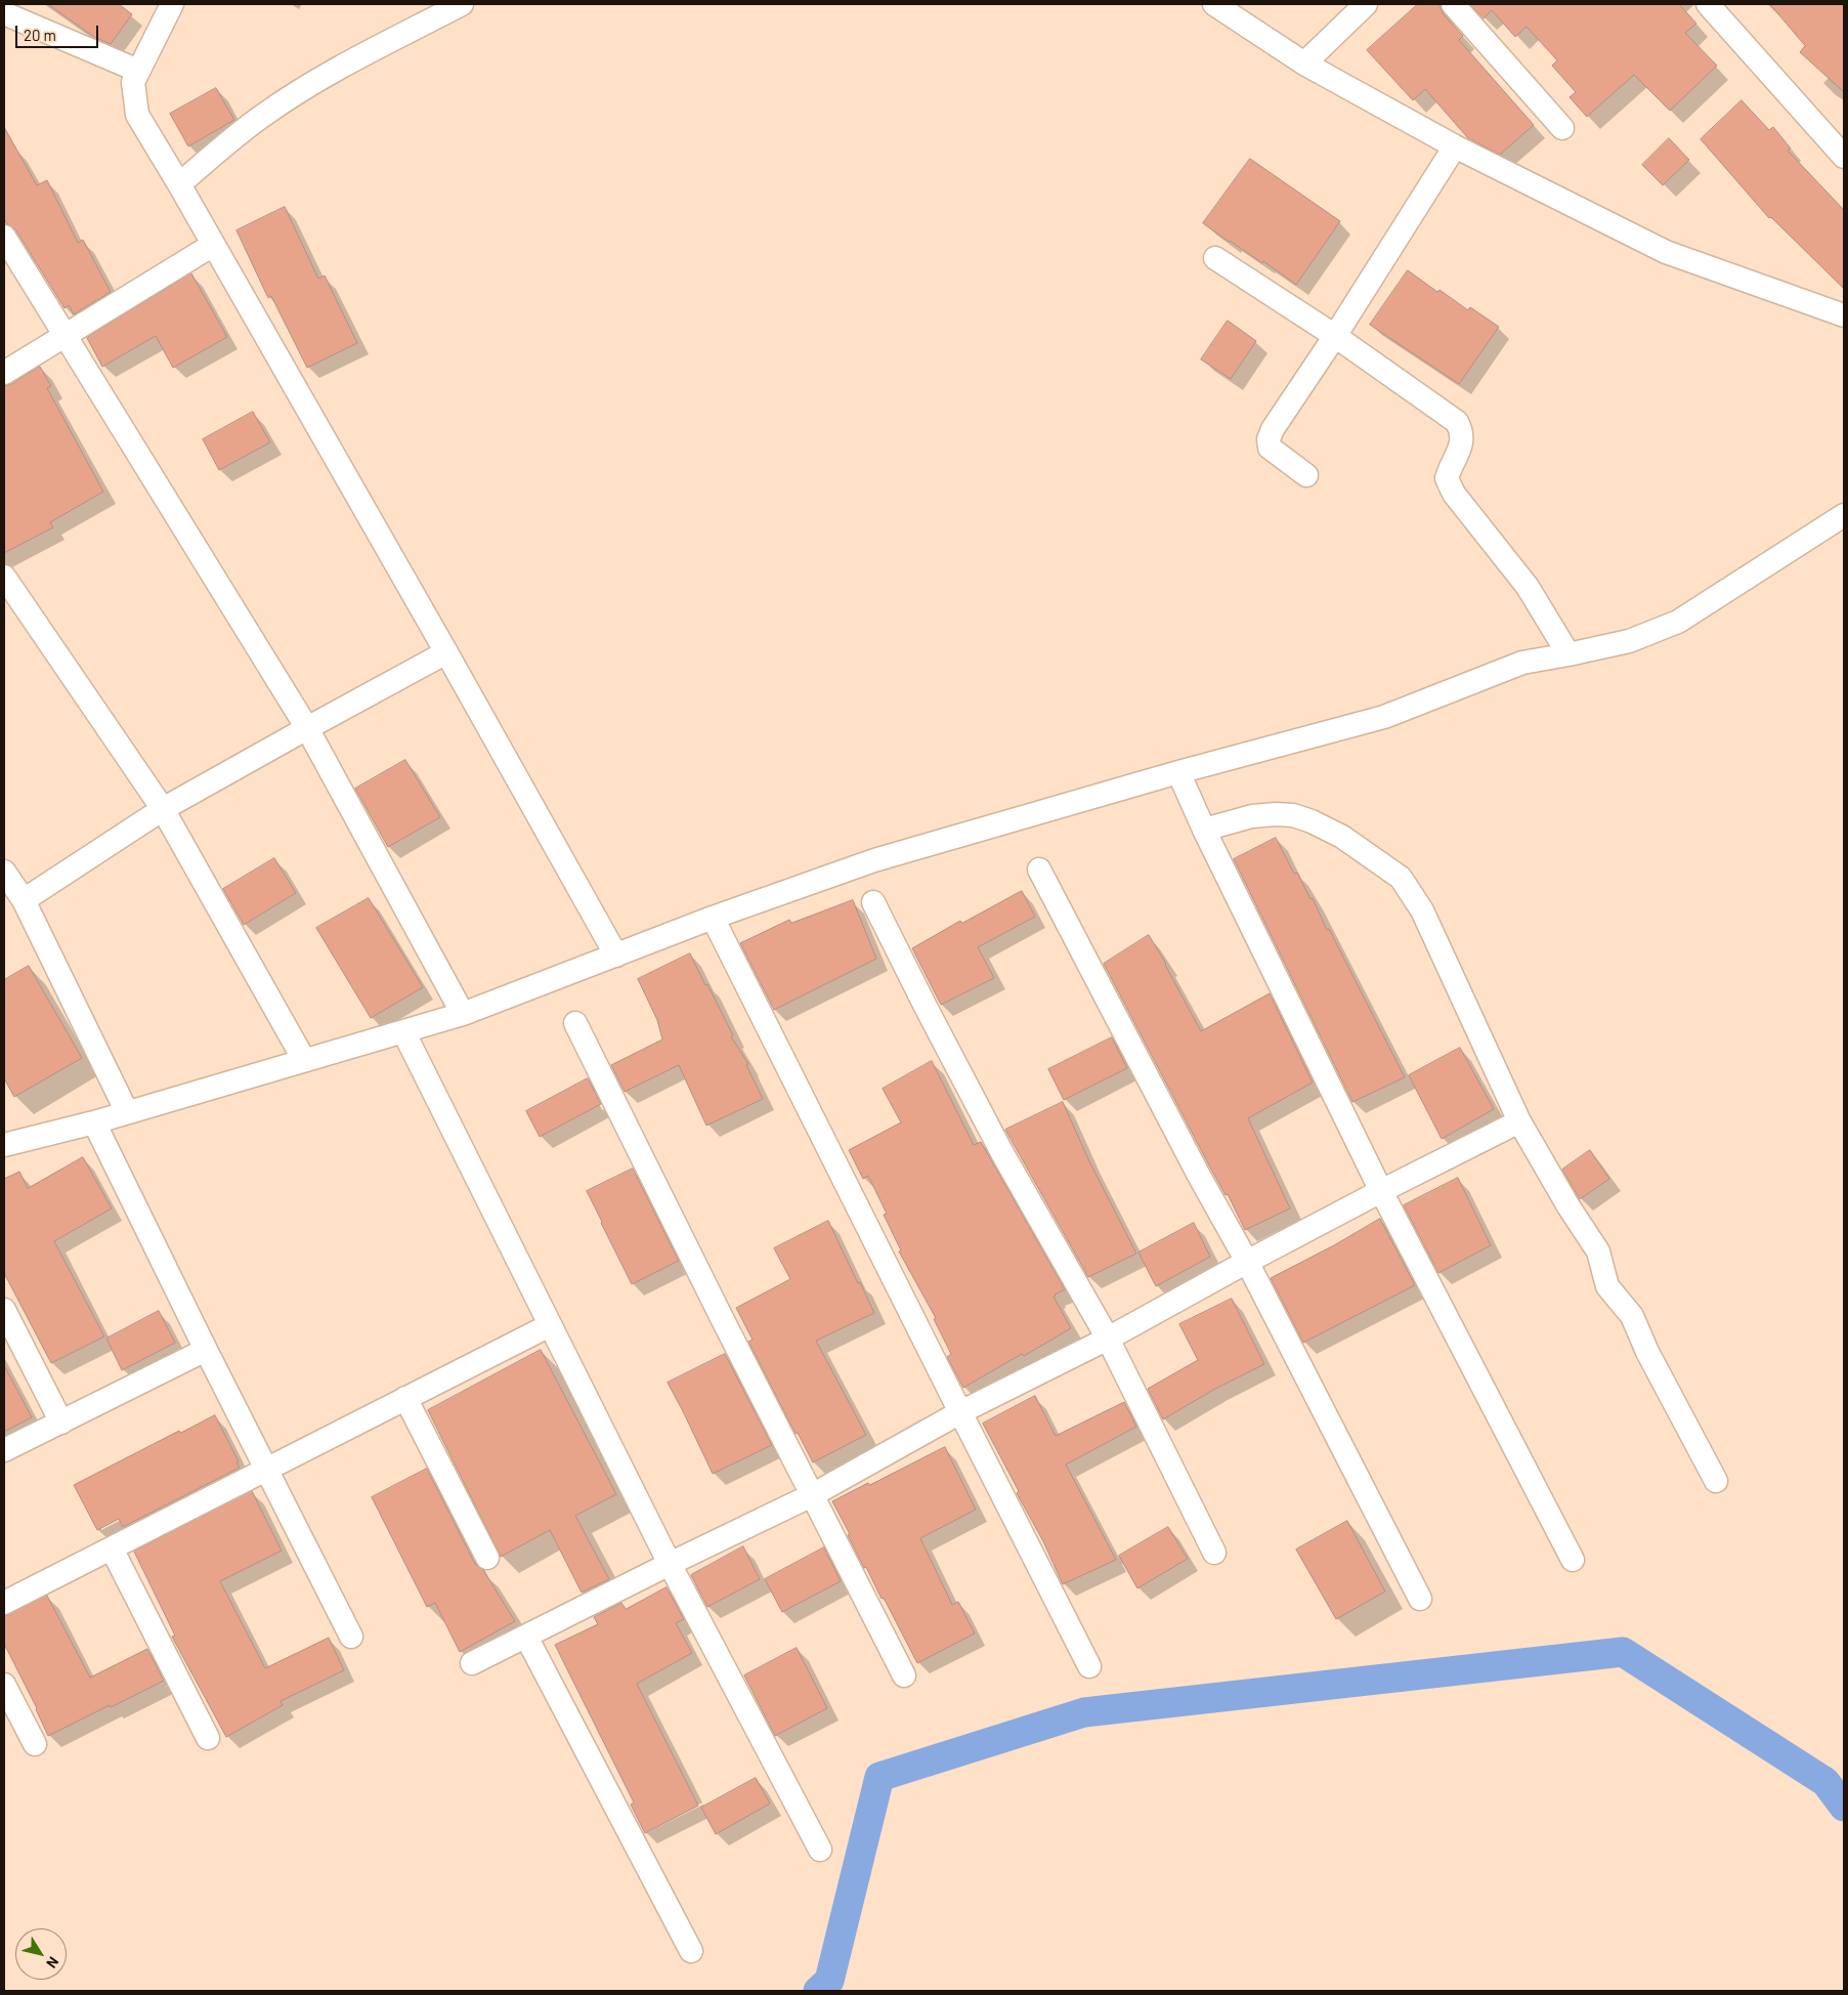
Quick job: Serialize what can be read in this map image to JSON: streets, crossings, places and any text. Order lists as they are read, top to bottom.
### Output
{
  "scale_bar": "20 m",
  "north": "bottom right"
}
